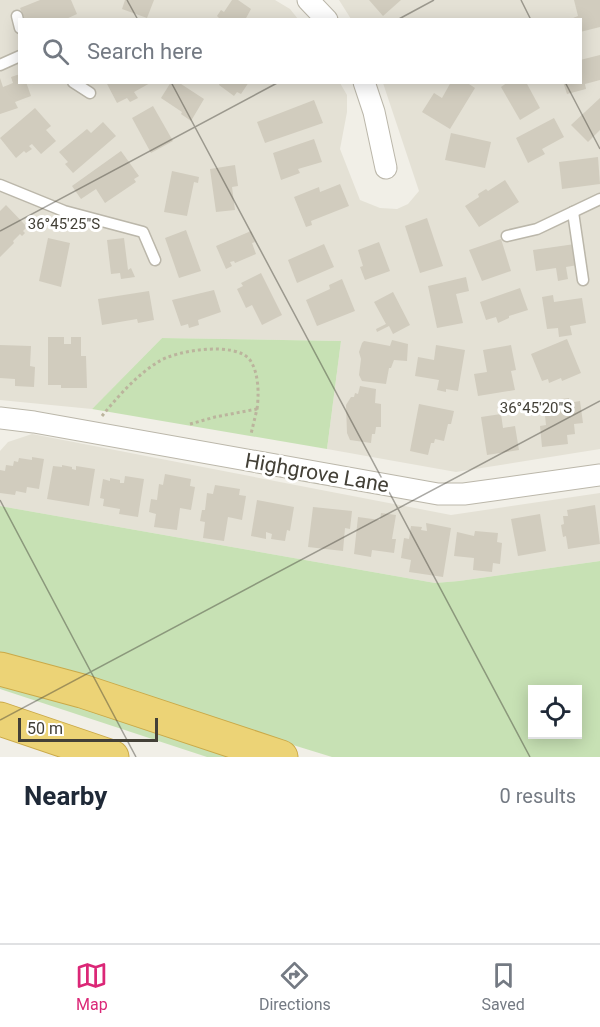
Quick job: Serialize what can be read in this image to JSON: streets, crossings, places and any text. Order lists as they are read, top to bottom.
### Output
{
  "streets": {
    "street": ["Highgrove Lane"]
  },
  "scale_bar": "50 m",
  "page": {
    "search": "Search here",
    "scale": "50 m",
    "heading": ["Nearby", "0 results"],
    "nav": ["Map", "Directions", "Saved"]
  },
  "coordinates": ["36°45'25\"S", "36°45'20\"S"]
}
